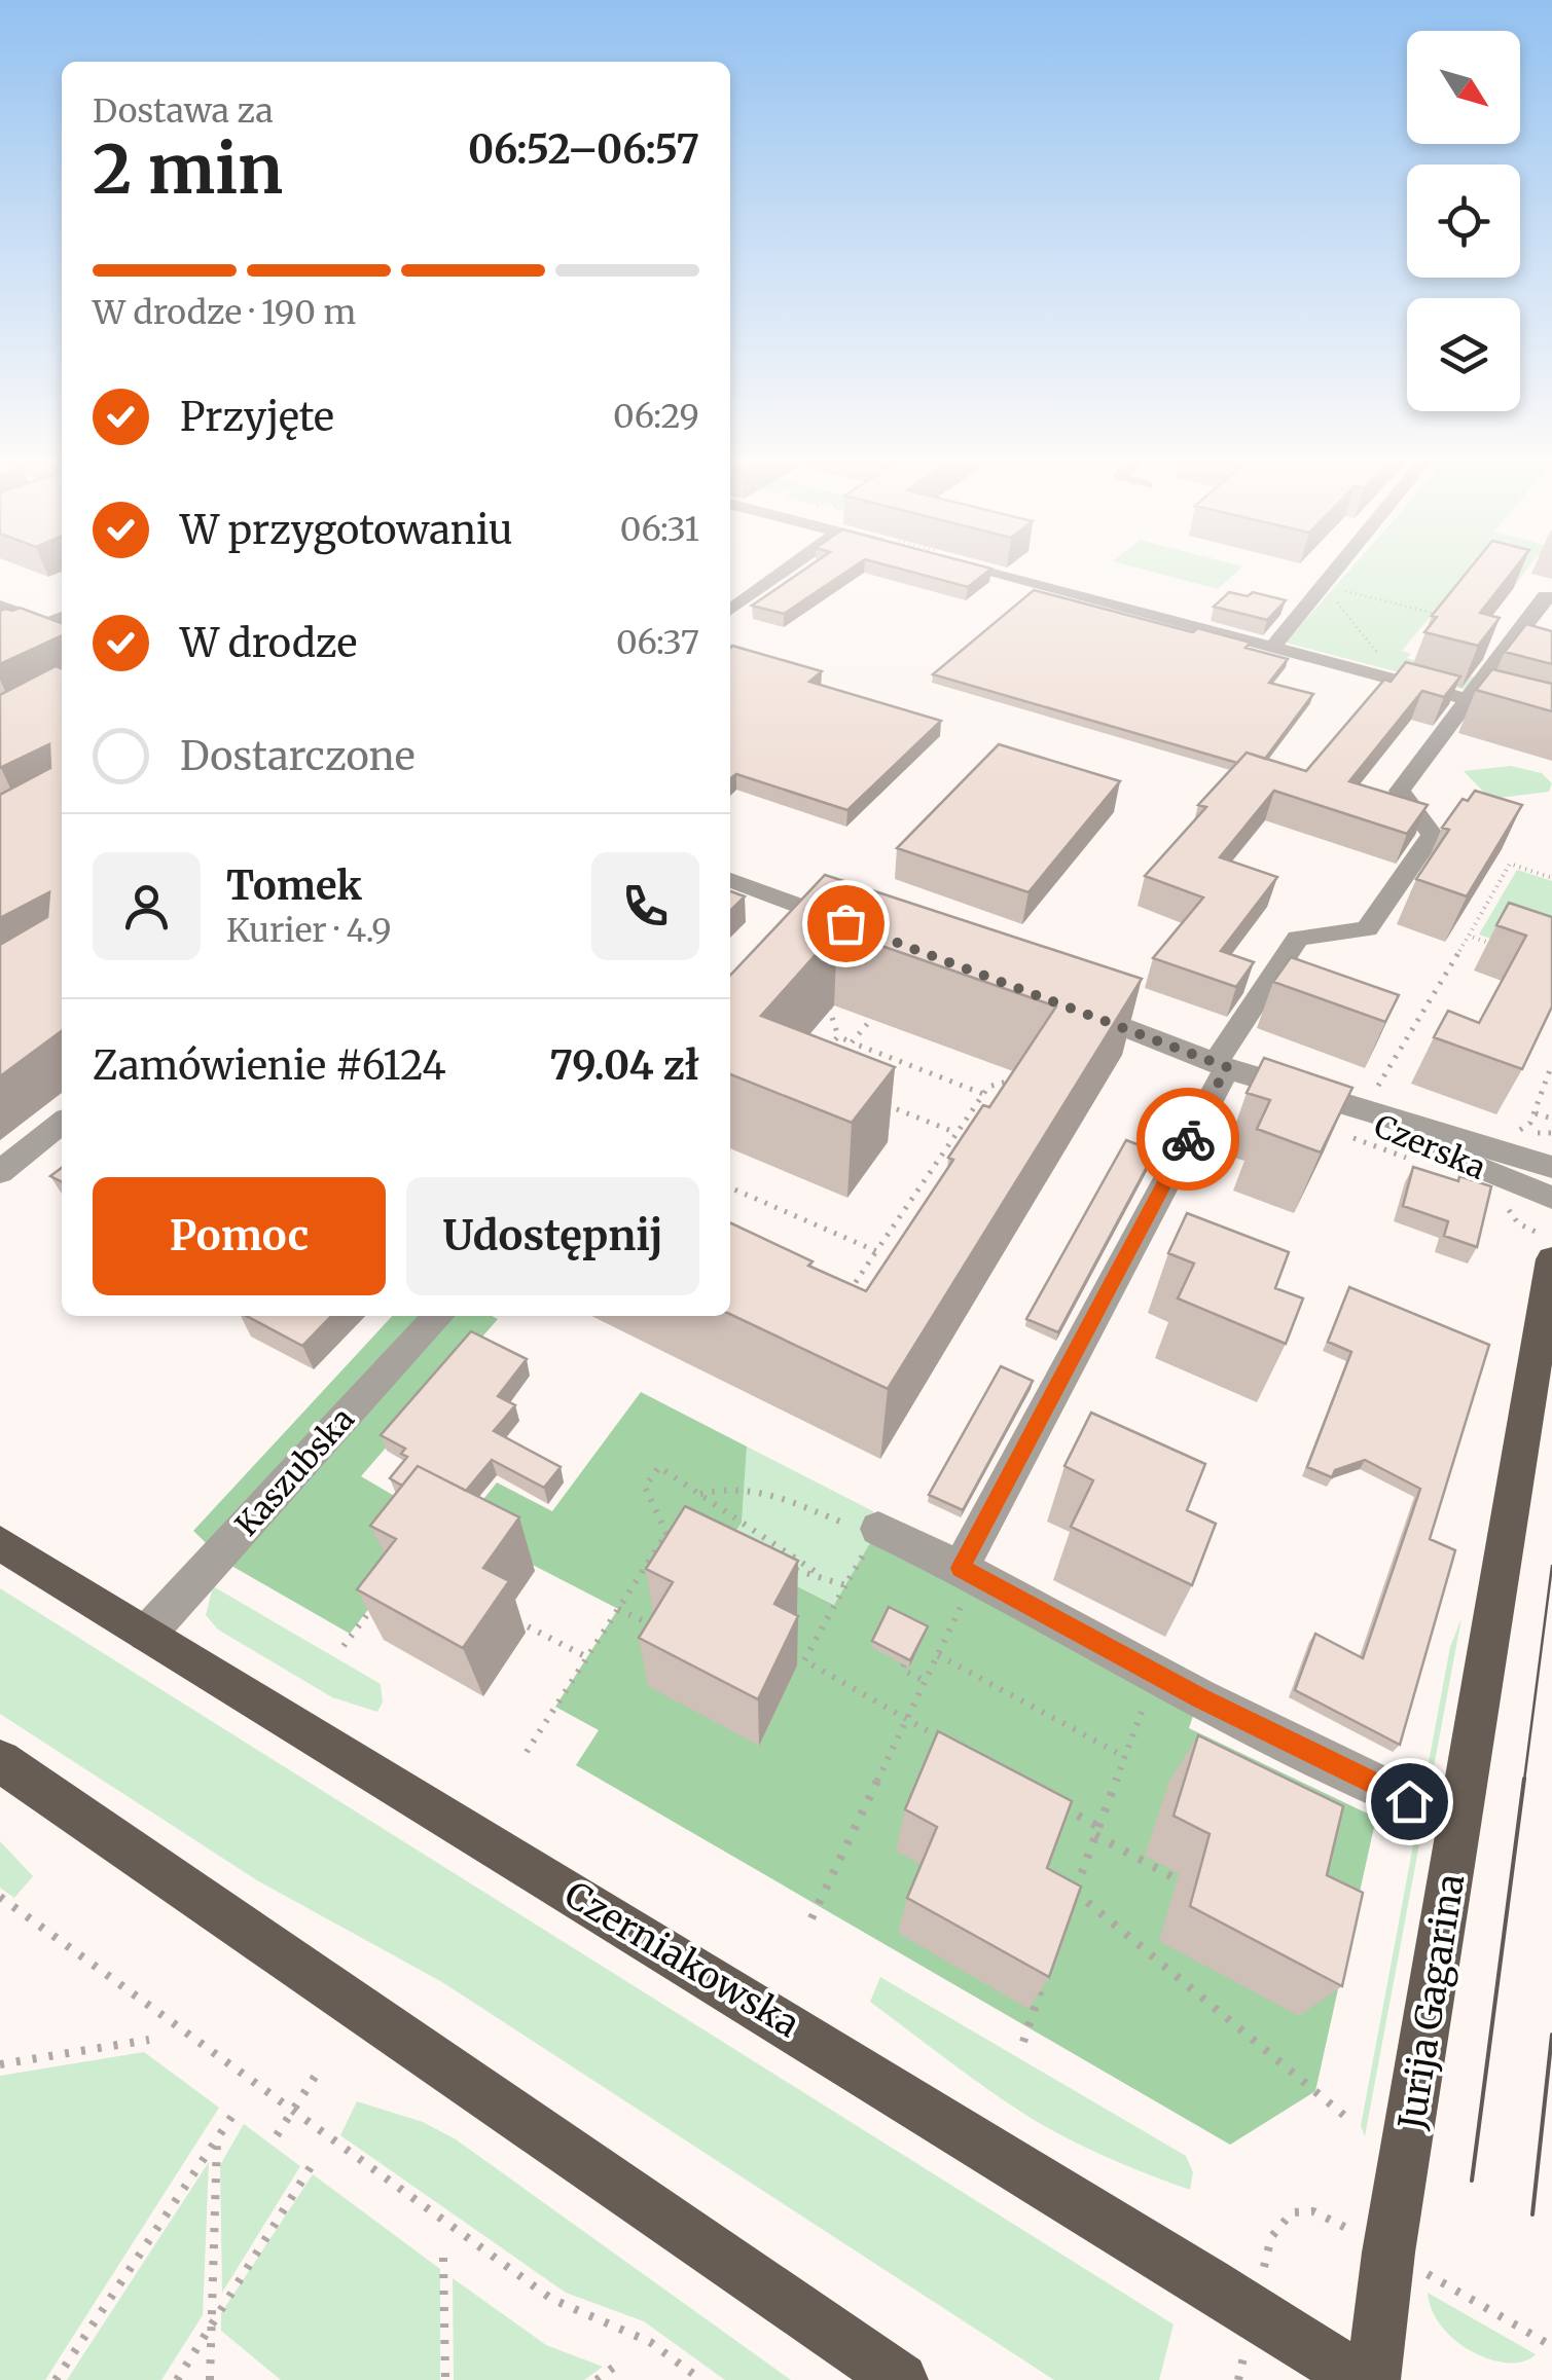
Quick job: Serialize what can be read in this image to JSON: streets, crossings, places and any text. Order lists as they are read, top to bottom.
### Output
{
  "streets": {
    "main road": ["Czerniakowska", "Jurija Gagarina"],
    "street": ["Czerska", "Kaszubska"]
  },
  "crossings": [
    ["Kaszubska", "Czerniakowska"]
  ],
  "north": "bottom right",
  "page": {
    "heading": ["2 min", "Dostawa za", "06:52–06:57"],
    "panel": [
      "Tomek",
      "Kurier · 4.9",
      "Zamówienie #6124",
      "79.04 zł"
    ],
    "bar": "W drodze · 190 m",
    "list": [
      ["Przyjęte", "06:29"],
      ["W przygotowaniu", "06:31"],
      ["W drodze", "06:37"],
      "Dostarczone"
    ],
    "buttons": ["Pomoc", "Udostępnij"]
  }
}
